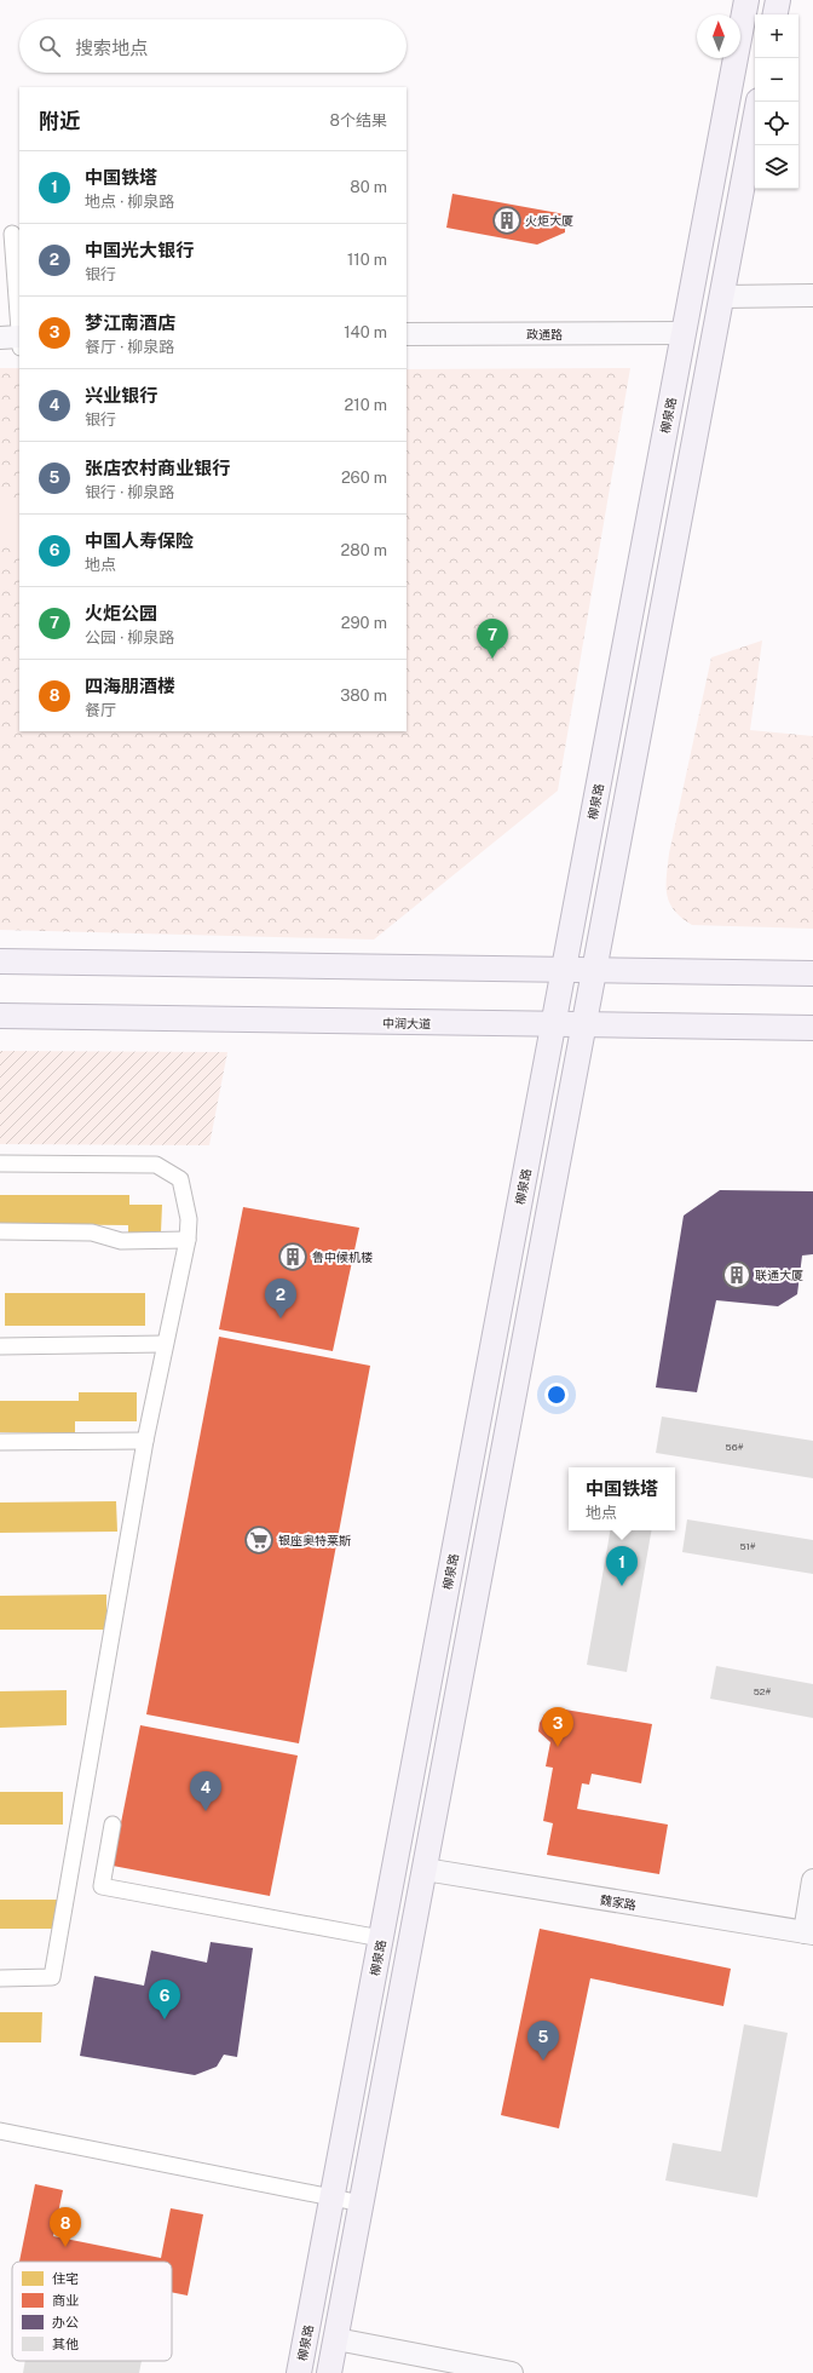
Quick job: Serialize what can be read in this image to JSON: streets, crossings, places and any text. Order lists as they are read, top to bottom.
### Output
{
  "streets": {
    "main road": ["柳泉路", "中润大道"],
    "street": ["政通路", "魏家路"]
  },
  "crossings": [
    ["政通路", "柳泉路"],
    ["柳泉路", "中润大道"]
  ],
  "places": {
    "building": ["火炬大厦", "鲁中候机楼", "联通大厦"],
    "supermarket": ["银座奥特莱斯"]
  },
  "house_numbers": ["56#", "51#", "52#"],
  "legend": [
    "住宅",
    "商业",
    "办公",
    "其他"
  ],
  "north": "top",
  "page": {
    "map_buttons": ["+", "−"],
    "search": "搜索地点",
    "heading": ["附近", "8个结果"],
    "list": [
      {
        "mark": "1",
        "name": "中国铁塔",
        "note": "地点 · 柳泉路",
        "value": "80 m"
      },
      {
        "mark": "2",
        "name": "中国光大银行",
        "note": "银行",
        "value": "110 m"
      },
      {
        "mark": "3",
        "name": "梦江南酒店",
        "note": "餐厅 · 柳泉路",
        "value": "140 m"
      },
      {
        "mark": "4",
        "name": "兴业银行",
        "note": "银行",
        "value": "210 m"
      },
      {
        "mark": "5",
        "name": "张店农村商业银行",
        "note": "银行 · 柳泉路",
        "value": "260 m"
      },
      {
        "mark": "6",
        "name": "中国人寿保险",
        "note": "地点",
        "value": "280 m"
      },
      {
        "mark": "7",
        "name": "火炬公园",
        "note": "公园 · 柳泉路",
        "value": "290 m"
      },
      {
        "mark": "8",
        "name": "四海朋酒楼",
        "note": "餐厅",
        "value": "380 m"
      }
    ],
    "pins": [
      "7",
      "2",
      "1",
      "3",
      "4",
      "6",
      "5",
      "8"
    ],
    "popup": ["中国铁塔", "地点"]
  }
}
